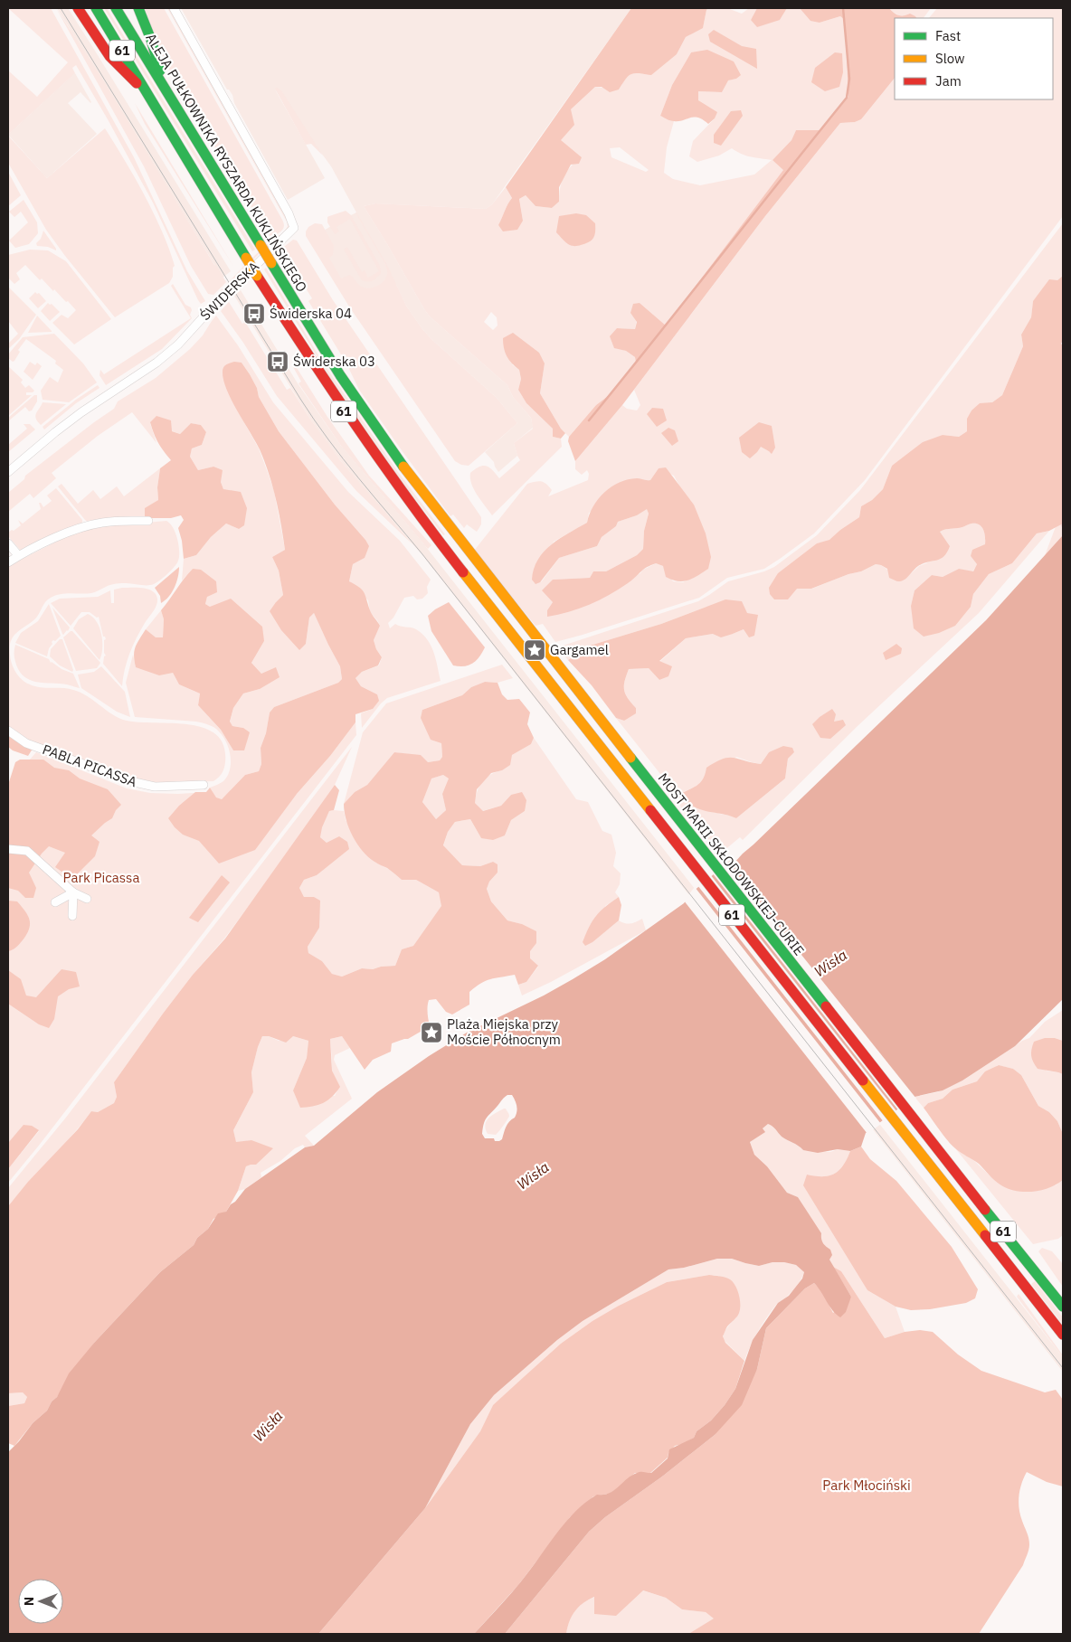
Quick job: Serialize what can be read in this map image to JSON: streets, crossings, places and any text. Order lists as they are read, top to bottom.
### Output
{
  "streets": {
    "main road": ["61", "ALEJA PUŁKOWNIKA RYSZARDA KUKLIŃSKIEGO", "MOST MARII SKŁODOWSKIEJ-CURIE"],
    "street": ["ŚWIDERSKA", "PABLA PICASSA"]
  },
  "crossings": [
    ["ALEJA PUŁKOWNIKA RYSZARDA KUKLIŃSKIEGO", "MOST MARII SKŁODOWSKIEJ-CURIE"]
  ],
  "water": ["Wisła"],
  "parks": ["Park Picassa", "Park Młociński"],
  "places": {
    "bus stop": ["Świderska 04", "Świderska 03"],
    "place": ["Gargamel", "Plaża Miejska przy Moście Północnym"]
  },
  "legend": ["Fast", "Slow", "Jam"],
  "north": "left"
}
